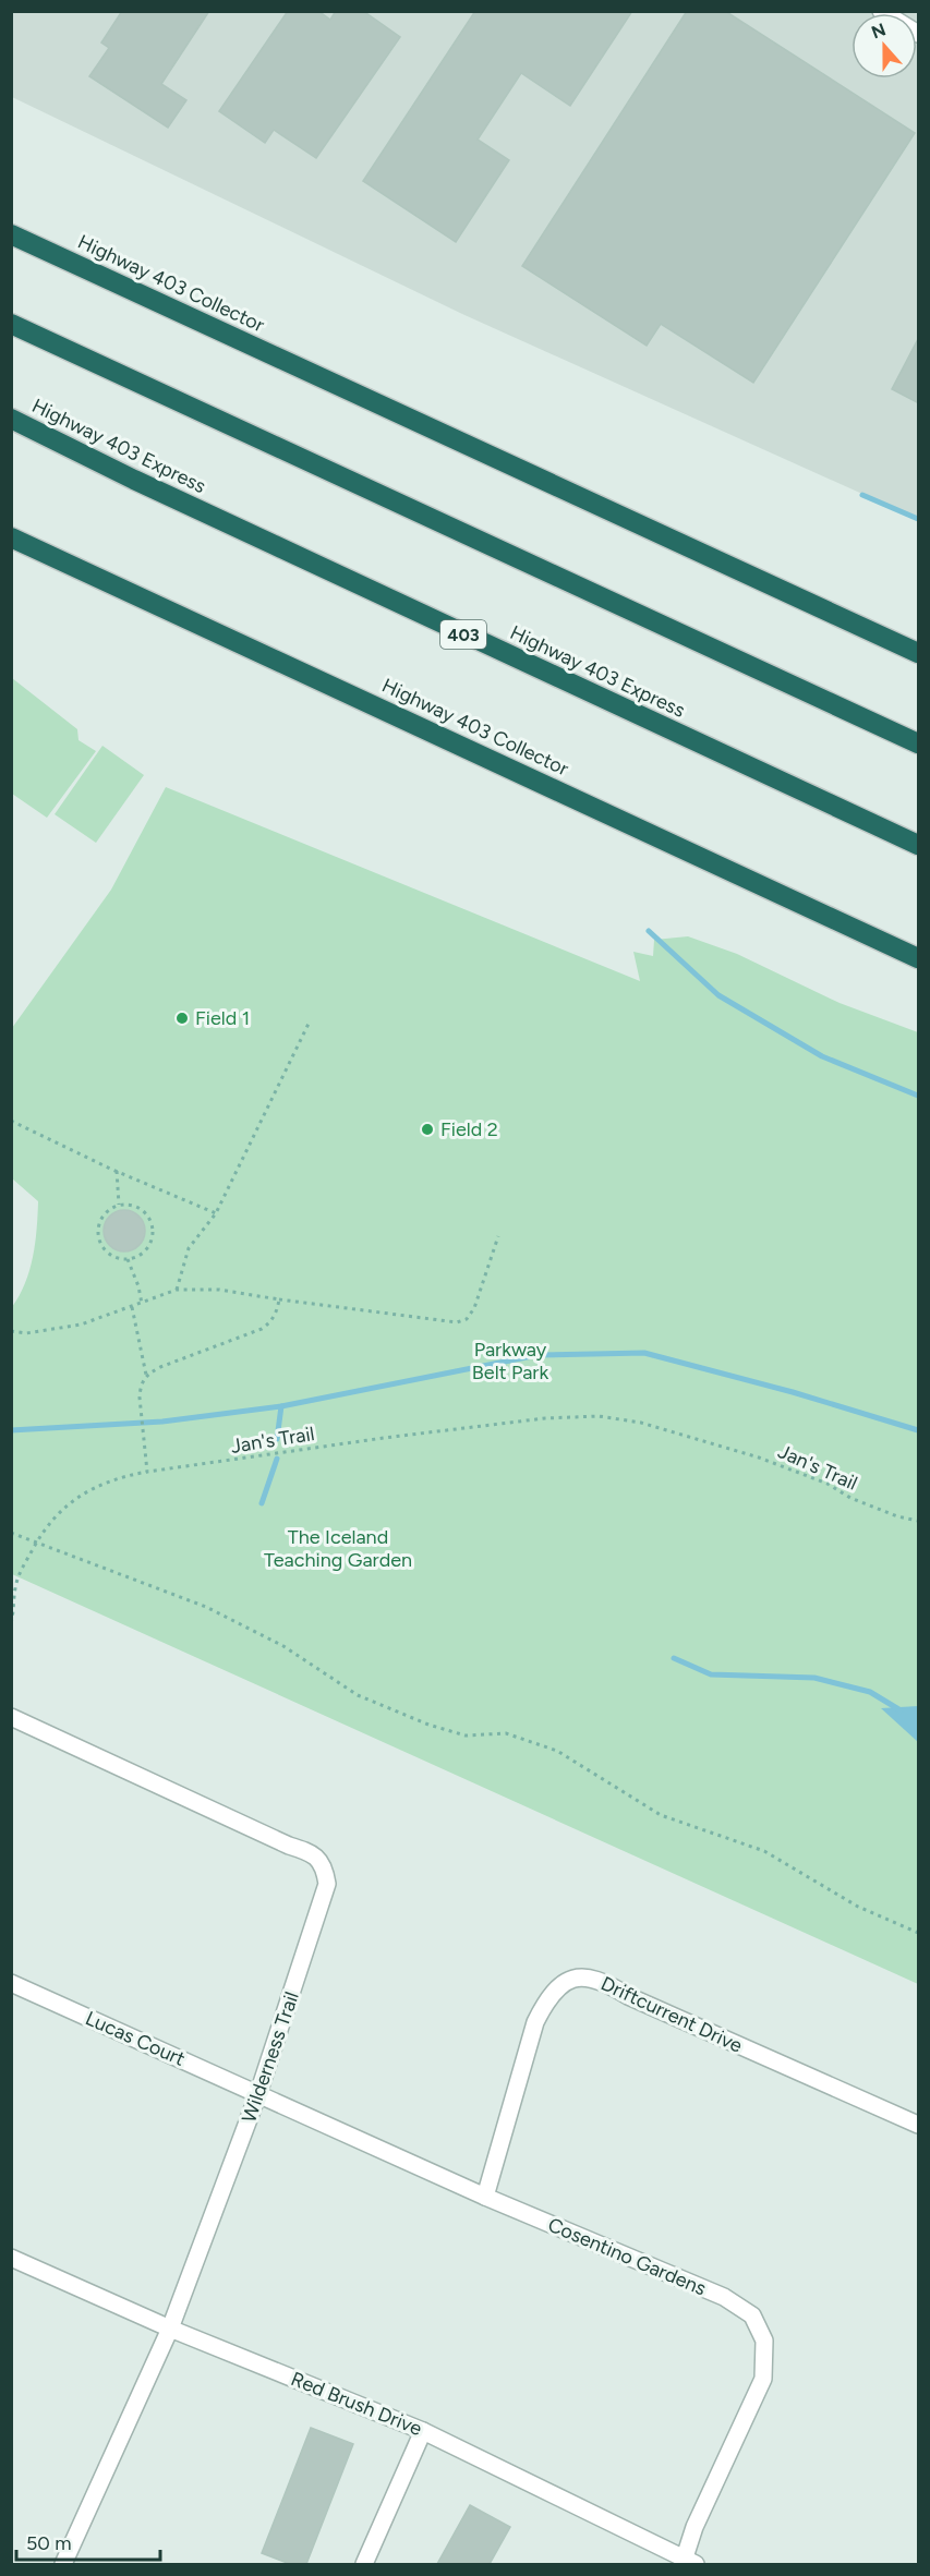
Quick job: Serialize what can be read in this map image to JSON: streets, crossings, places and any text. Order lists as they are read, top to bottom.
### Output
{
  "streets": {
    "highway": ["Highway 403 Collector", "Highway 403 Express", "403"],
    "street": [
      "Driftcurrent Drive",
      "Lucas Court",
      "Wilderness Trail",
      "Cosentino Gardens",
      "Red Brush Drive"
    ],
    "path": ["Jan's Trail"]
  },
  "crossings": [
    ["Driftcurrent Drive", "Cosentino Gardens"],
    ["Lucas Court", "Wilderness Trail"],
    ["Lucas Court", "Cosentino Gardens"],
    ["Wilderness Trail", "Cosentino Gardens"],
    ["Wilderness Trail", "Red Brush Drive"],
    ["Cosentino Gardens", "Red Brush Drive"]
  ],
  "parks": ["Parkway Belt Park", "The Iceland Teaching Garden"],
  "places": ["Field 1", "Field 2"],
  "scale_bar": "50 m",
  "north": "top"
}
